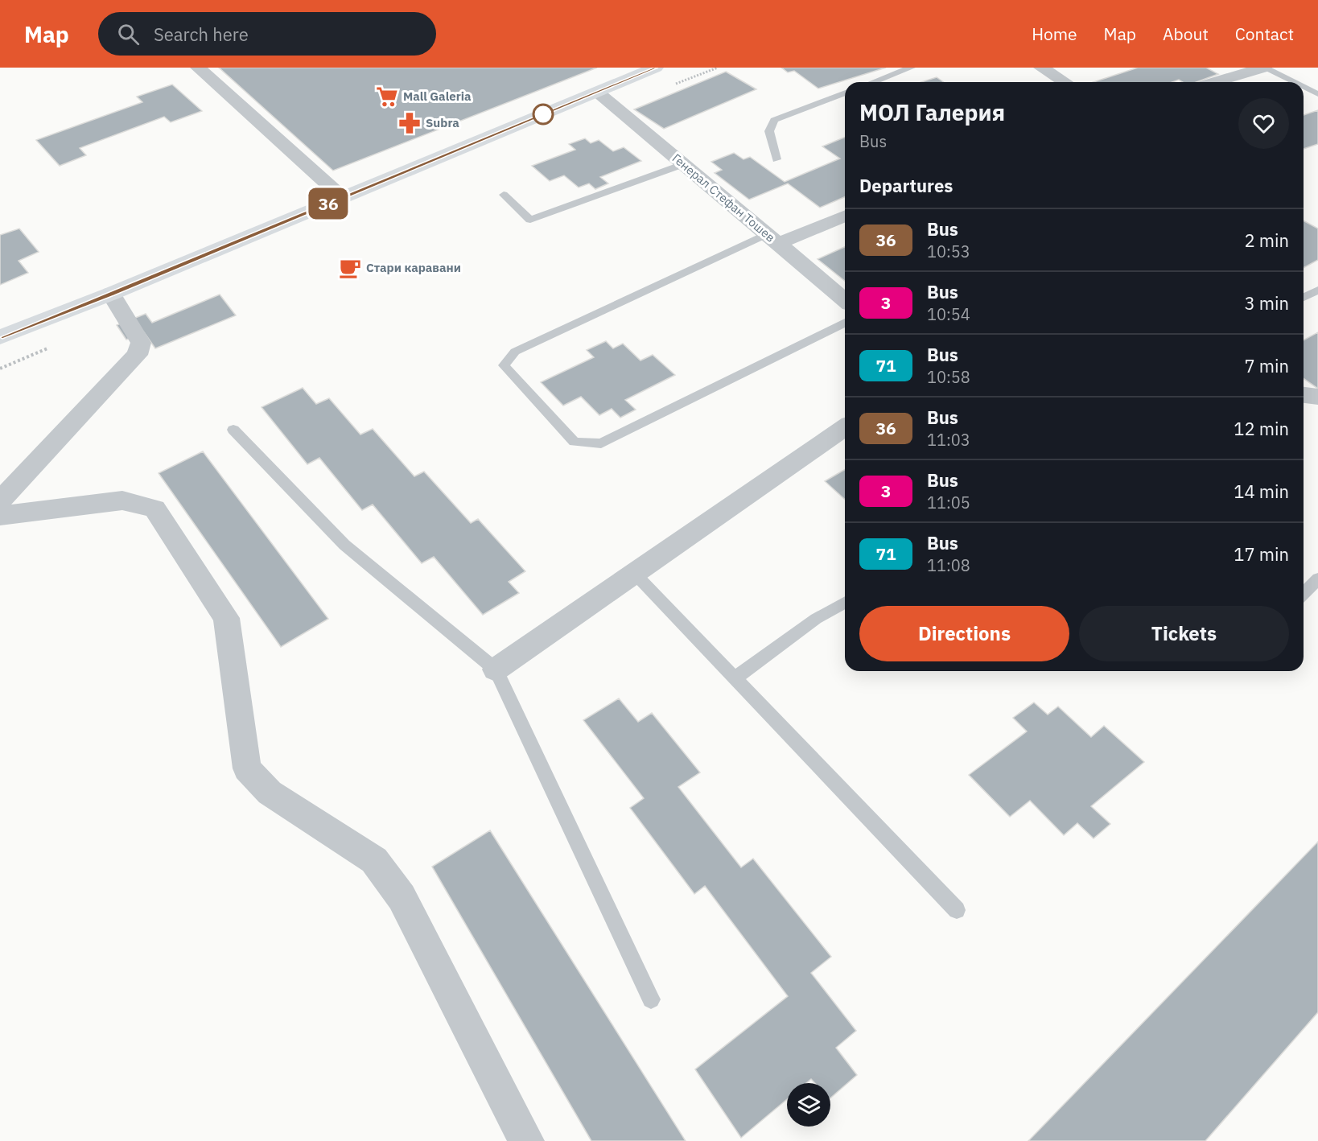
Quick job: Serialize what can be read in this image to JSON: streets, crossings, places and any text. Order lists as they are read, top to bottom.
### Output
{
  "streets": {
    "street": ["Генерал Стефан Тошев"]
  },
  "places": {
    "supermarket": ["Mall Galeria"],
    "pharmacy": ["Subra"],
    "cafe": ["Стари каравани"]
  },
  "lines": ["bus line 36"],
  "page": {
    "header": "Map",
    "search": "Search here",
    "nav": [
      "Home",
      "Map",
      "About",
      "Contact"
    ],
    "on_map": "36",
    "heading": [
      ["МОЛ Галерия", "Bus"],
      "Departures"
    ],
    "list": [
      {
        "mark": "36",
        "name": "Bus",
        "note": "10:53",
        "value": "2 min"
      },
      {
        "mark": "3",
        "name": "Bus",
        "note": "10:54",
        "value": "3 min"
      },
      {
        "mark": "71",
        "name": "Bus",
        "note": "10:58",
        "value": "7 min"
      },
      {
        "mark": "36",
        "name": "Bus",
        "note": "11:03",
        "value": "12 min"
      },
      {
        "mark": "3",
        "name": "Bus",
        "note": "11:05",
        "value": "14 min"
      },
      {
        "mark": "71",
        "name": "Bus",
        "note": "11:08",
        "value": "17 min"
      }
    ],
    "buttons": ["Directions", "Tickets"]
  }
}
